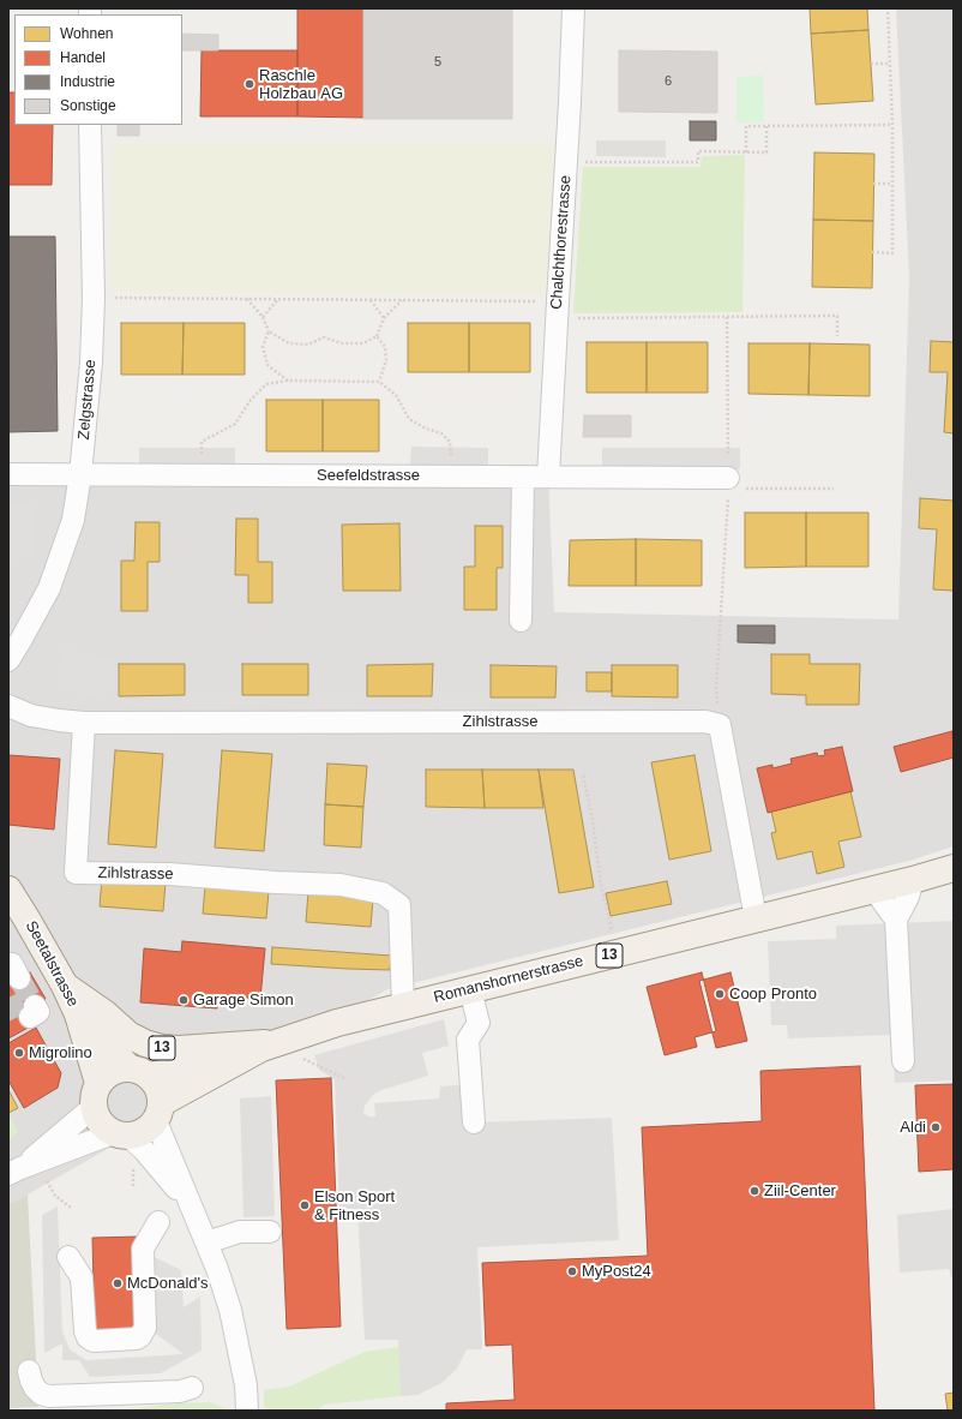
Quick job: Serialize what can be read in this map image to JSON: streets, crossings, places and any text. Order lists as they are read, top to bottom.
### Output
{
  "streets": {
    "main road": ["13", "Seetalstrasse", "Romanshornerstrasse"],
    "street": [
      "Chalchthorestrasse",
      "Zelgstrasse",
      "Seefeldstrasse",
      "Zihlstrasse"
    ]
  },
  "crossings": [
    ["Chalchthorestrasse", "Seefeldstrasse"],
    ["Zelgstrasse", "Seefeldstrasse"],
    ["Zihlstrasse", "Romanshornerstrasse"],
    ["13", "Seetalstrasse"],
    ["13", "Romanshornerstrasse"],
    ["Seetalstrasse", "Romanshornerstrasse"]
  ],
  "places": [
    "Raschle Holzbau AG",
    "Coop Pronto",
    "Garage Simon",
    "Migrolino",
    "Aldi",
    "Ziil-Center",
    "Elson Sport & Fitness",
    "MyPost24",
    "McDonald's"
  ],
  "house_numbers": ["5", "6"],
  "legend": [
    "Wohnen",
    "Handel",
    "Industrie",
    "Sonstige"
  ]
}
